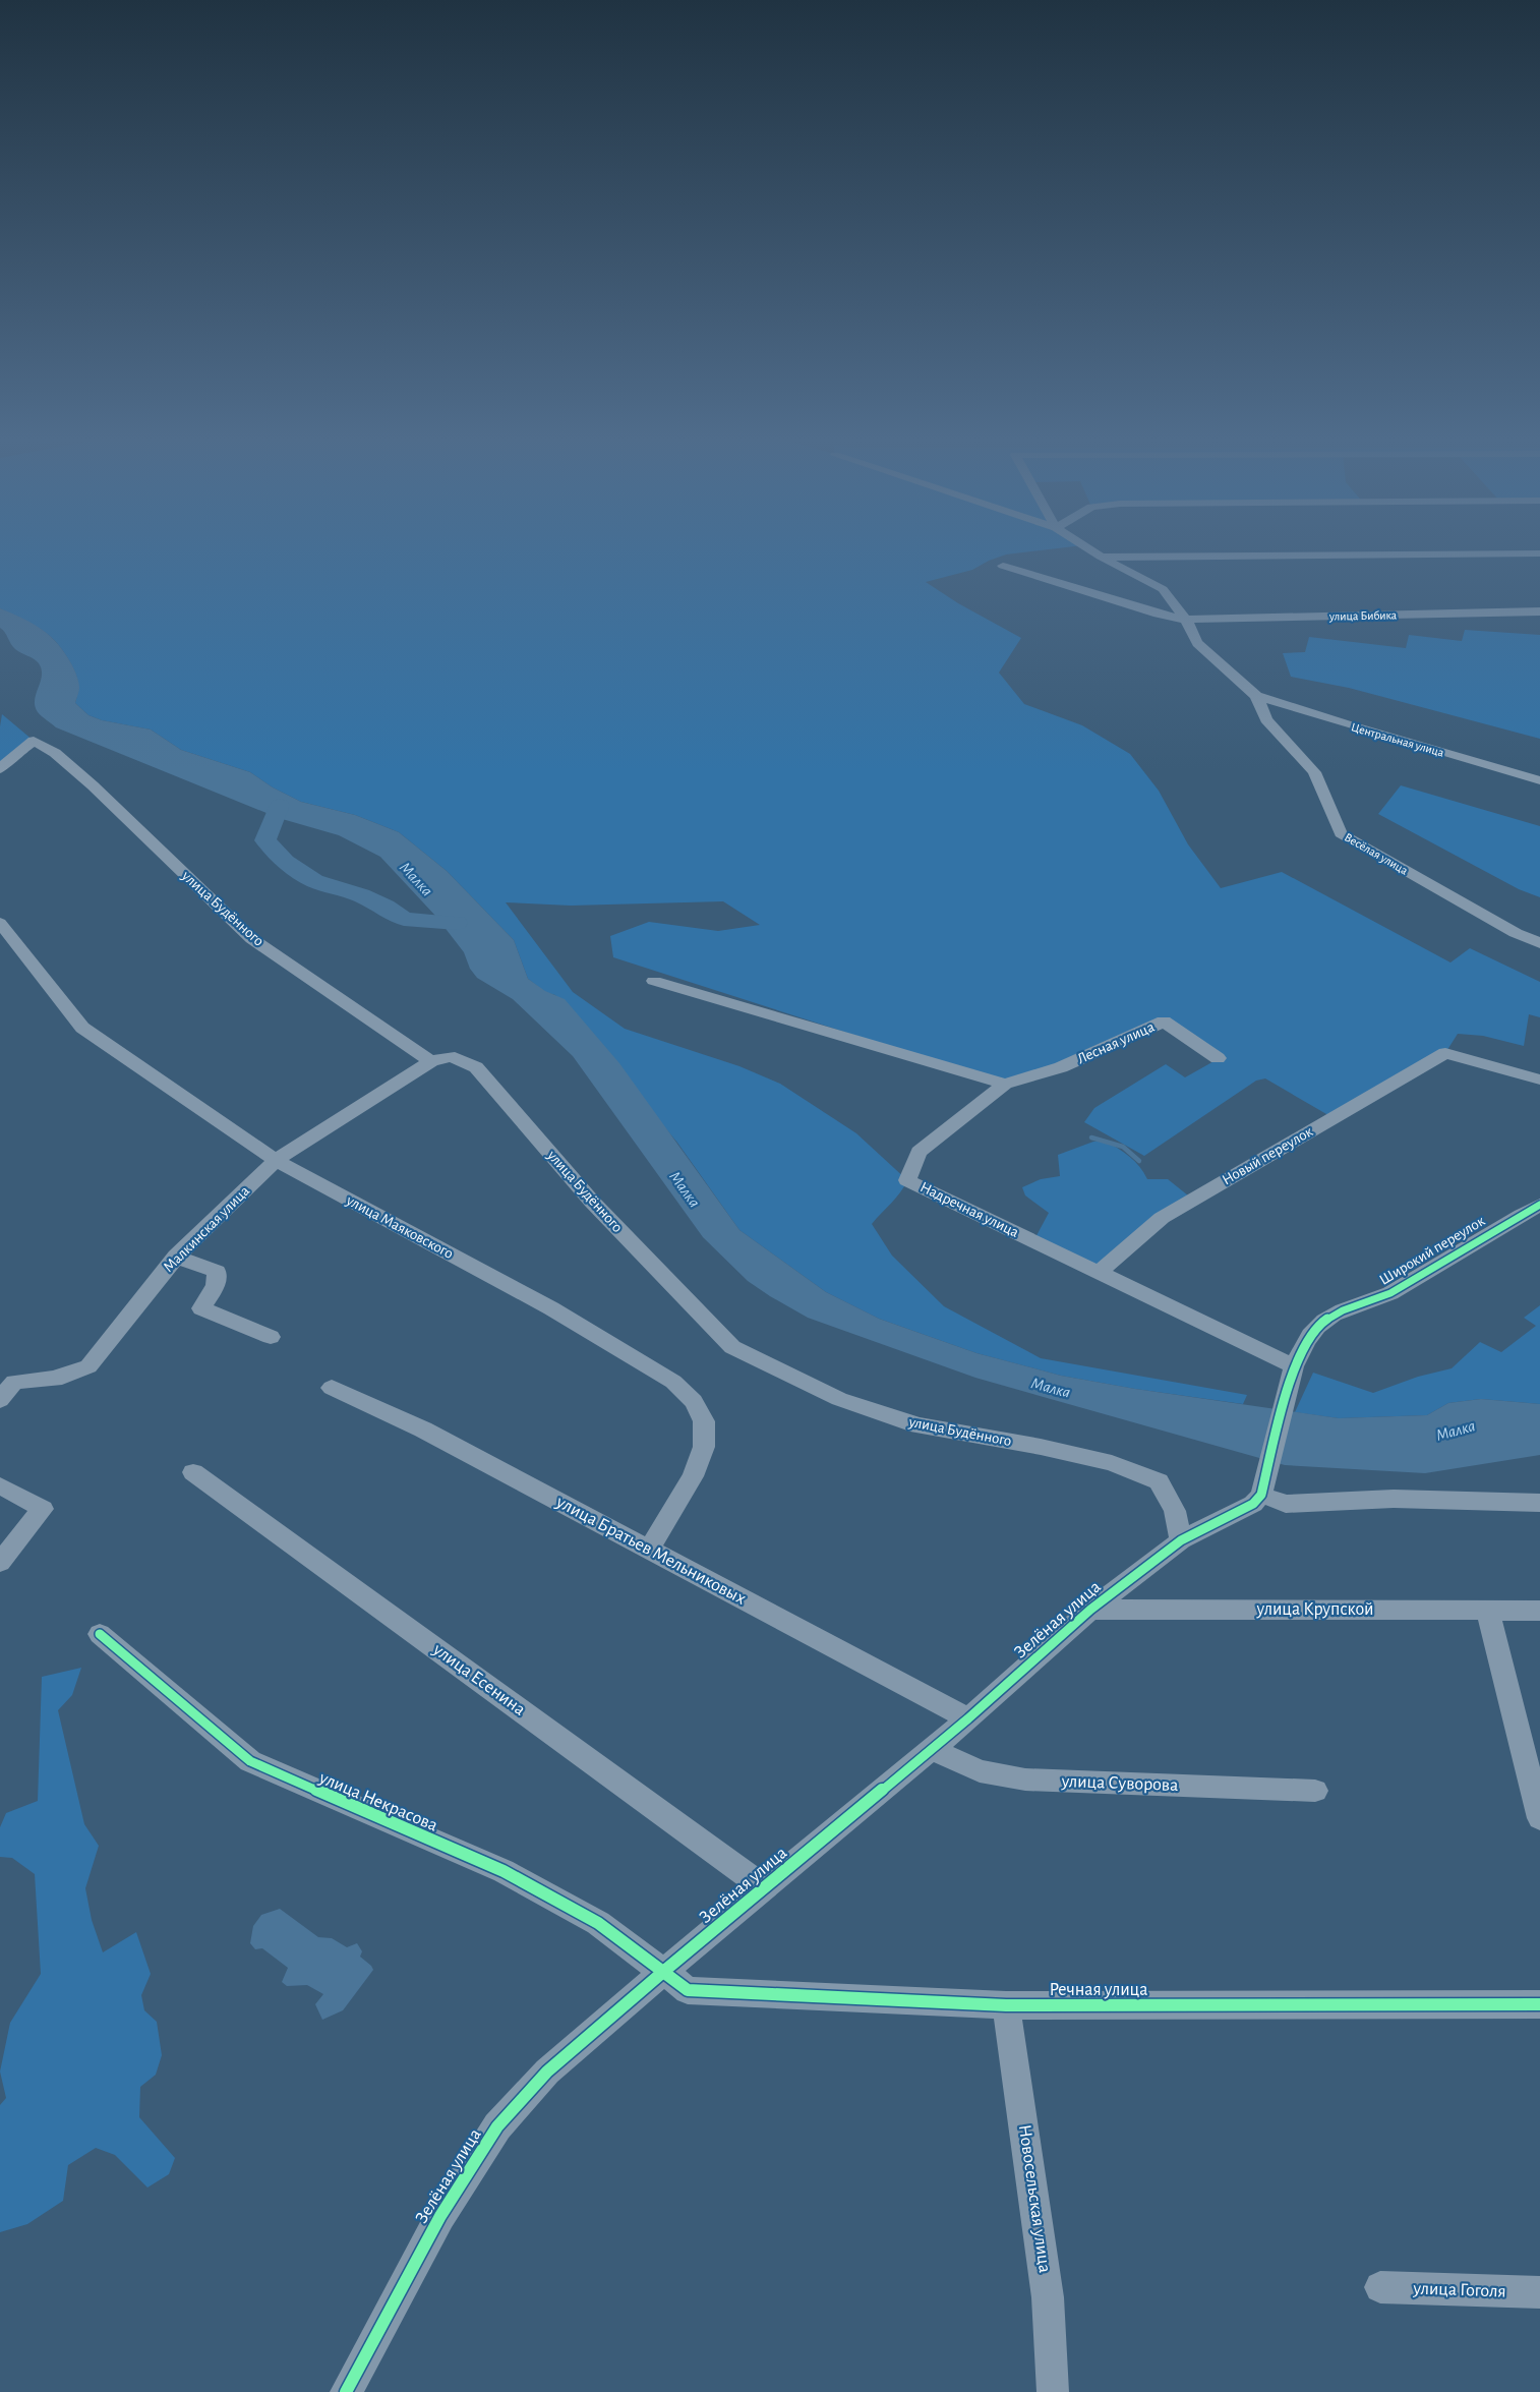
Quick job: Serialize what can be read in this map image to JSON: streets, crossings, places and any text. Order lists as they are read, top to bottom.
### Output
{
  "streets": {
    "street": [
      "улица Бибика",
      "Центральная улица",
      "Весёлая улица",
      "улица Будённого",
      "Лесная улица",
      "Новый переулок",
      "Надречная улица",
      "улица Маяковского",
      "Малкинская улица",
      "Широкий переулок",
      "улица Братьев Мельниковых",
      "улица Крупской",
      "Зелёная улица",
      "улица Есенина",
      "улица Суворова",
      "улица Некрасова",
      "Речная улица",
      "Новосельская улица",
      "улица Гоголя"
    ]
  },
  "crossings": [
    ["улица Бибика", "Весёлая улица"],
    ["Центральная улица", "Весёлая улица"],
    ["улица Будённого", "Малкинская улица"],
    ["улица Будённого", "Зелёная улица"],
    ["Лесная улица", "Надречная улица"],
    ["Новый переулок", "Надречная улица"],
    ["Надречная улица", "Широкий переулок"],
    ["улица Маяковского", "Малкинская улица"],
    ["улица Маяковского", "улица Братьев Мельниковых"],
    ["улица Братьев Мельниковых", "Зелёная улица"],
    ["улица Крупской", "Зелёная улица"],
    ["Зелёная улица", "улица Есенина"],
    ["Зелёная улица", "улица Суворова"],
    ["Зелёная улица", "улица Некрасова"],
    ["Зелёная улица", "Речная улица"],
    ["улица Некрасова", "Речная улица"],
    ["Речная улица", "Новосельская улица"]
  ],
  "water": ["Малка"]
}
